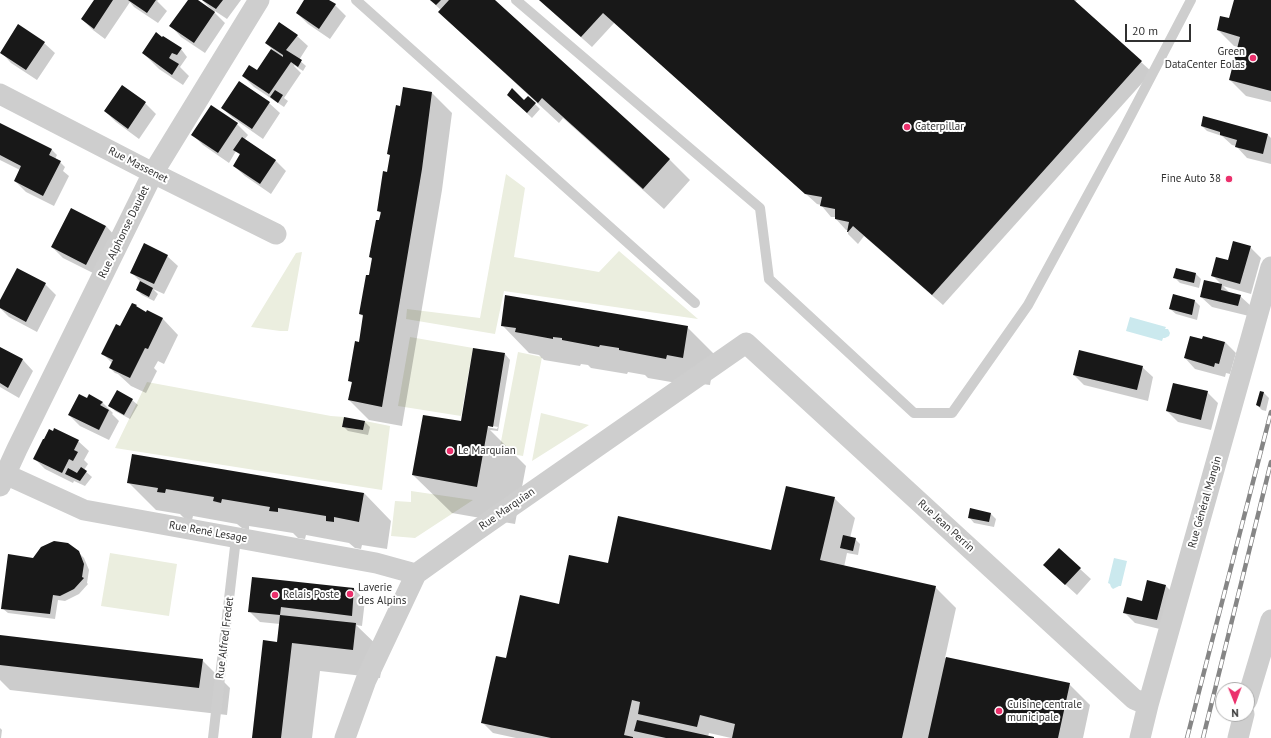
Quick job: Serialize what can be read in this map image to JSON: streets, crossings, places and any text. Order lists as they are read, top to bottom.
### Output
{
  "streets": {
    "street": [
      "Rue Massenet",
      "Rue Alphonse Daudet",
      "Rue Général Mangin",
      "Rue Marquian",
      "Rue Jean Perrin",
      "Rue René Lesage"
    ],
    "lane": ["Rue Alfred Fredet"]
  },
  "crossings": [
    ["Rue Massenet", "Rue Alphonse Daudet"],
    ["Rue Alphonse Daudet", "Rue René Lesage"],
    ["Rue Général Mangin", "Rue Jean Perrin"],
    ["Rue Marquian", "Rue Jean Perrin"],
    ["Rue Marquian", "Rue René Lesage"],
    ["Rue René Lesage", "Rue Alfred Fredet"]
  ],
  "places": [
    "Green DataCenter Eolas",
    "Caterpillar",
    "Fine Auto 38",
    "Le Marquian",
    "Laverie des Alpins",
    "Relais Poste",
    "Cuisine centrale municipale"
  ],
  "scale_bar": "20 m",
  "north": "bottom"
}
